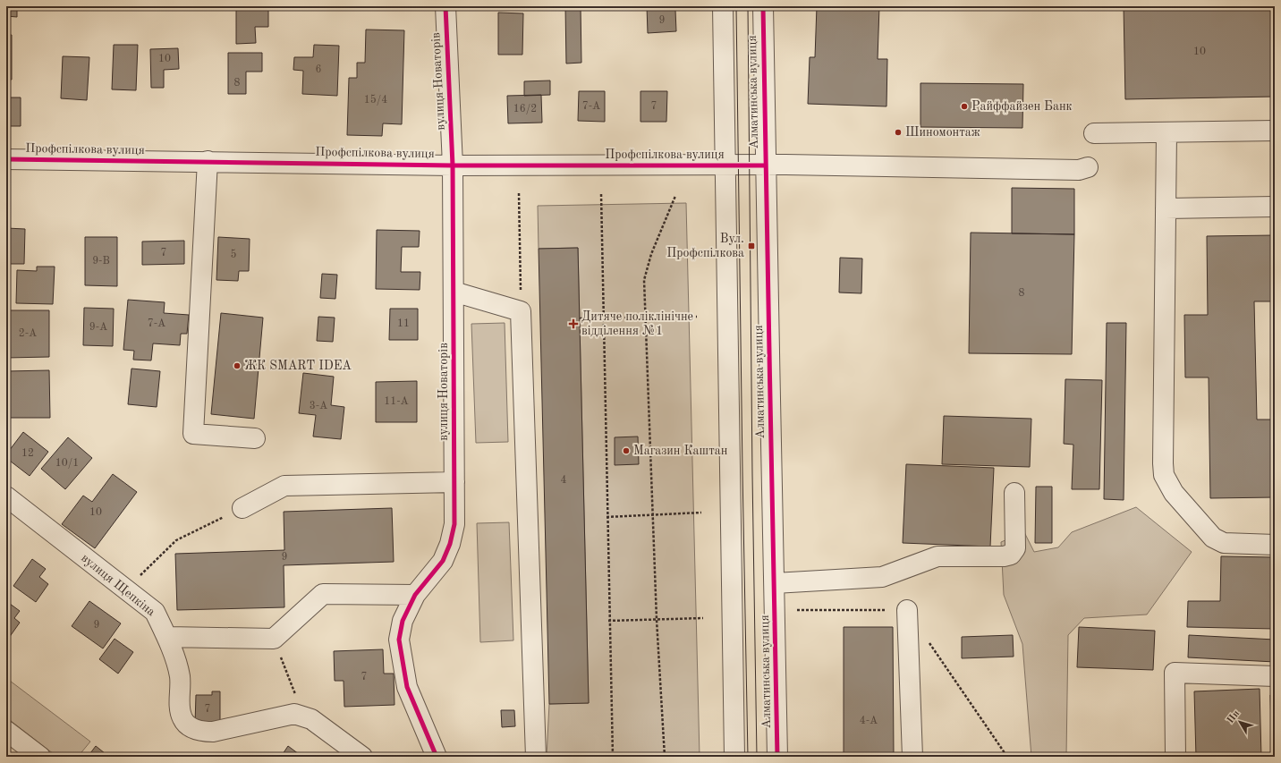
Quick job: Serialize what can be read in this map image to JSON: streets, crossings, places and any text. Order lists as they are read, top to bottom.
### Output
{
  "streets": {
    "street": [
      "вулиця Новаторів",
      "Алматинська вулиця",
      "Профспілкова вулиця",
      "вулиця Щепкіна"
    ]
  },
  "crossings": [
    ["вулиця Новаторів", "Профспілкова вулиця"],
    ["Алматинська вулиця", "Профспілкова вулиця"]
  ],
  "places": {
    "other": [
      "Райффайзен Банк",
      "Шиномонтаж",
      "ЖК SMART IDEA",
      "Магазин Каштан"
    ],
    "transit": ["Вул. Профспілкова"],
    "health": ["Дитяче поліклінічне відділення №1"]
  },
  "house_numbers": [
    "9",
    "10",
    "10",
    "6",
    "8",
    "15/4",
    "7-А",
    "7",
    "16/2",
    "7",
    "5",
    "9-В",
    "8",
    "7-А",
    "11",
    "9-А",
    "2-А",
    "11-А",
    "3-А",
    "12",
    "10/1",
    "4",
    "10",
    "9",
    "9",
    "7",
    "7",
    "4-А"
  ],
  "north": "top left"
}
